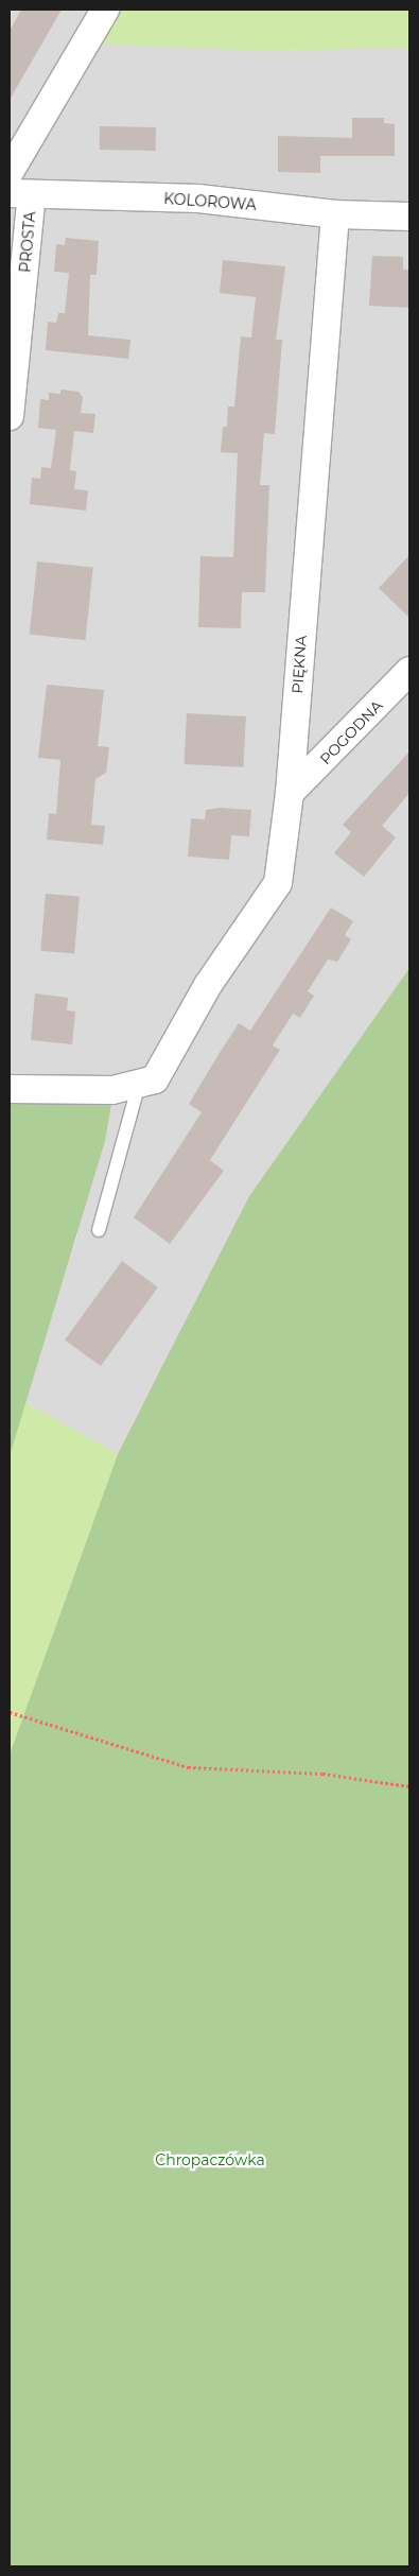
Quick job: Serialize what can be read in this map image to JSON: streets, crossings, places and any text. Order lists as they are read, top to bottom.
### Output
{
  "streets": {
    "street": [
      "KOLOROWA",
      "PROSTA",
      "PIĘKNA",
      "POGODNA"
    ]
  },
  "crossings": [
    ["KOLOROWA", "PROSTA"],
    ["KOLOROWA", "PIĘKNA"],
    ["PIĘKNA", "POGODNA"]
  ],
  "parks": ["Chropaczówka"]
}
